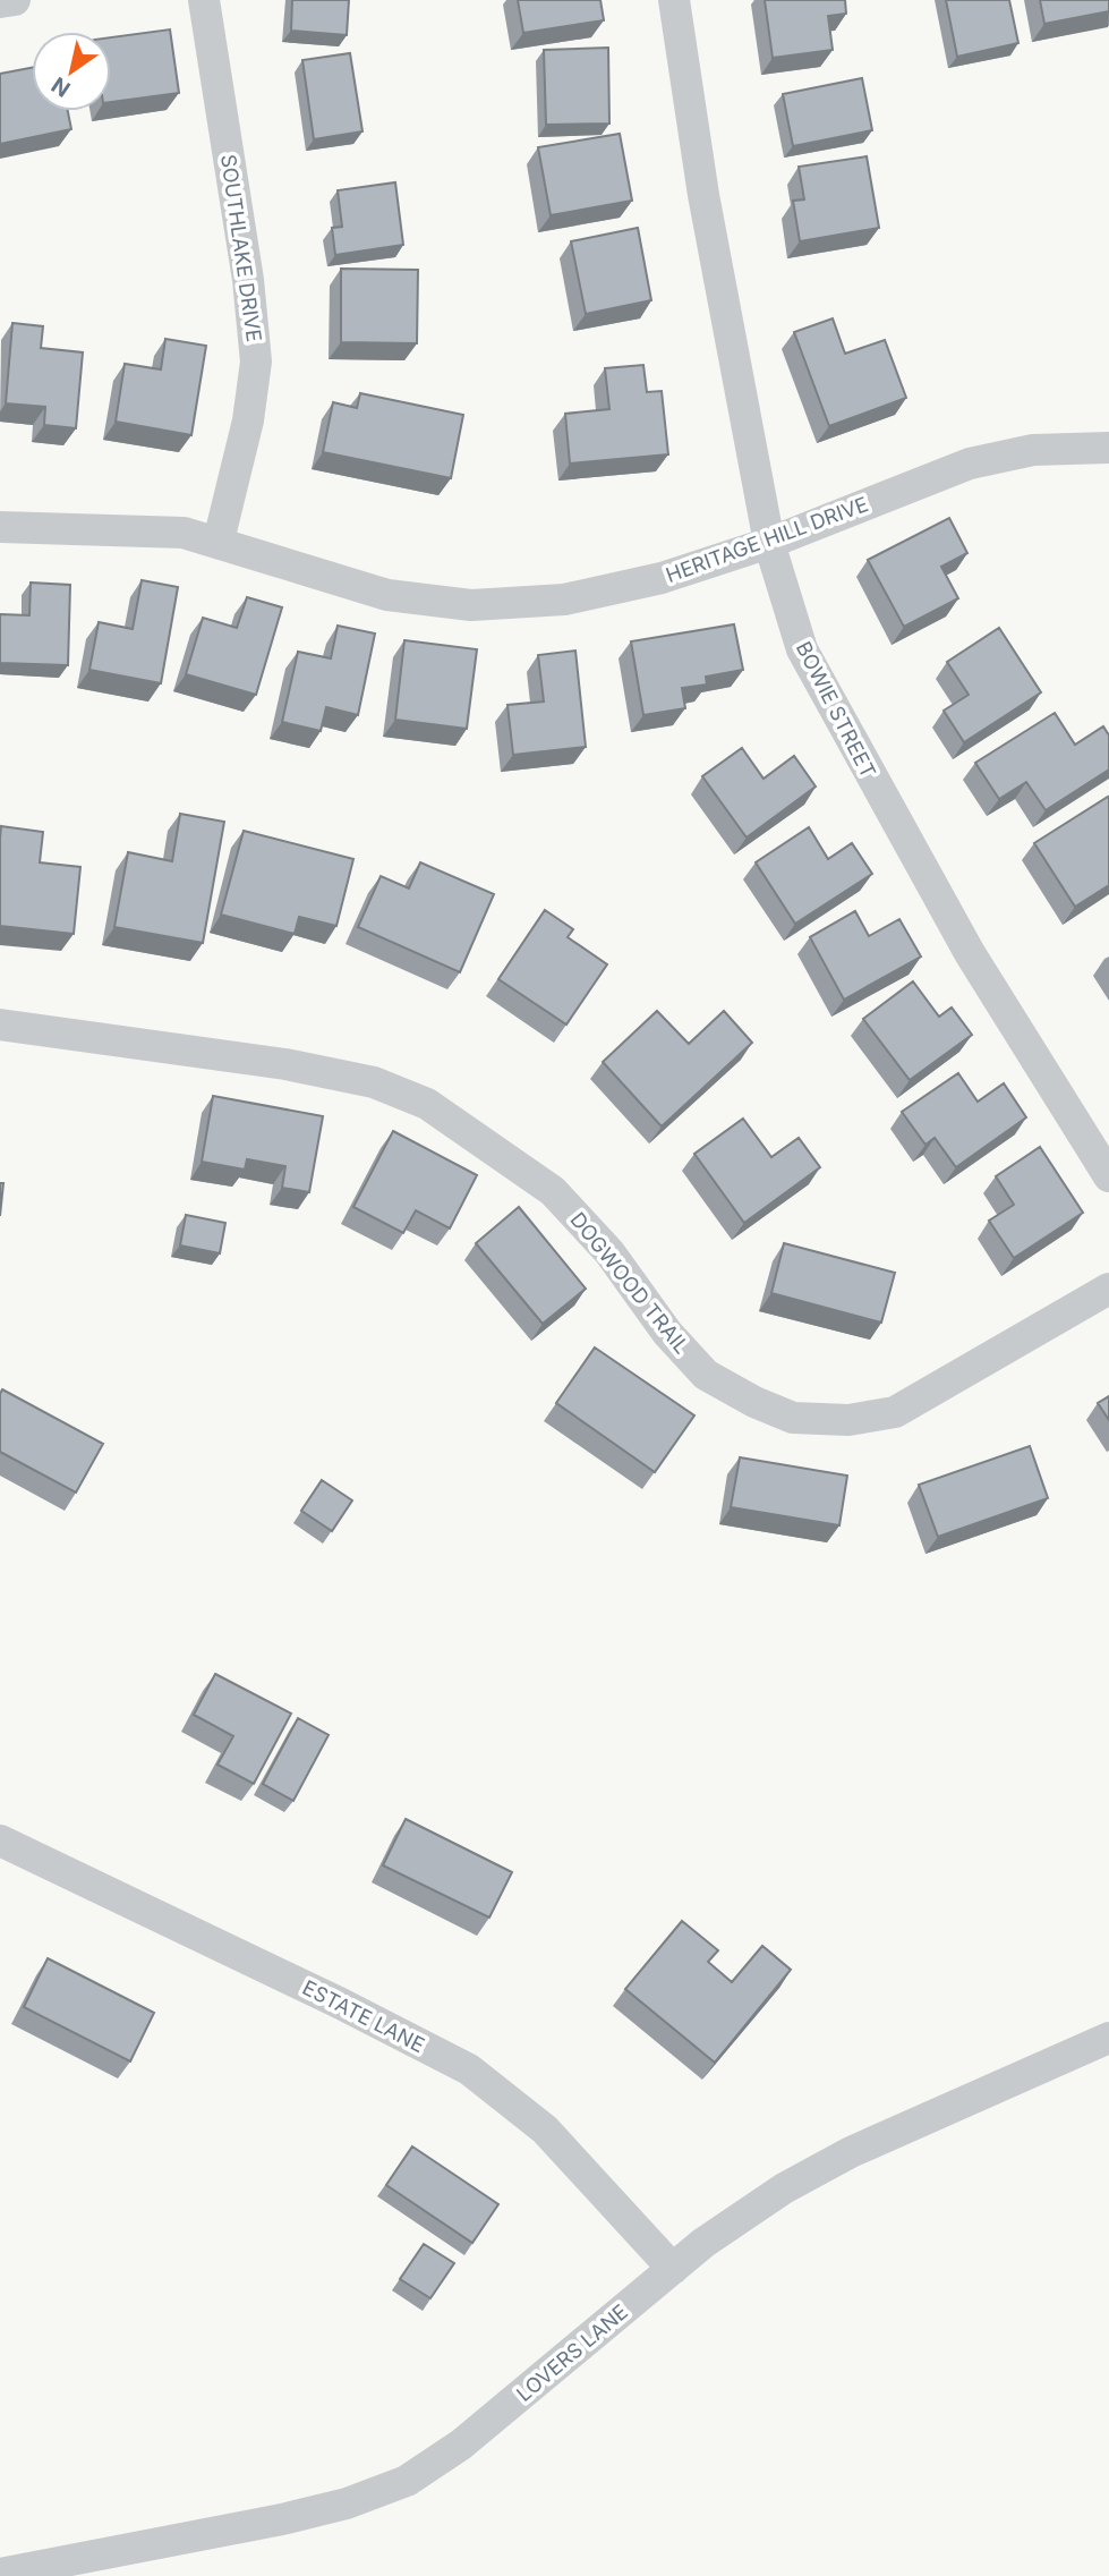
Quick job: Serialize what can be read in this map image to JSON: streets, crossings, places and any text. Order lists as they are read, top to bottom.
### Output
{
  "streets": {
    "street": [
      "SOUTHLAKE DRIVE",
      "HERITAGE HILL DRIVE",
      "BOWIE STREET",
      "DOGWOOD TRAIL",
      "ESTATE LANE",
      "LOVERS LANE"
    ]
  },
  "crossings": [
    ["SOUTHLAKE DRIVE", "HERITAGE HILL DRIVE"],
    ["HERITAGE HILL DRIVE", "BOWIE STREET"],
    ["ESTATE LANE", "LOVERS LANE"]
  ],
  "north": "bottom left"
}
